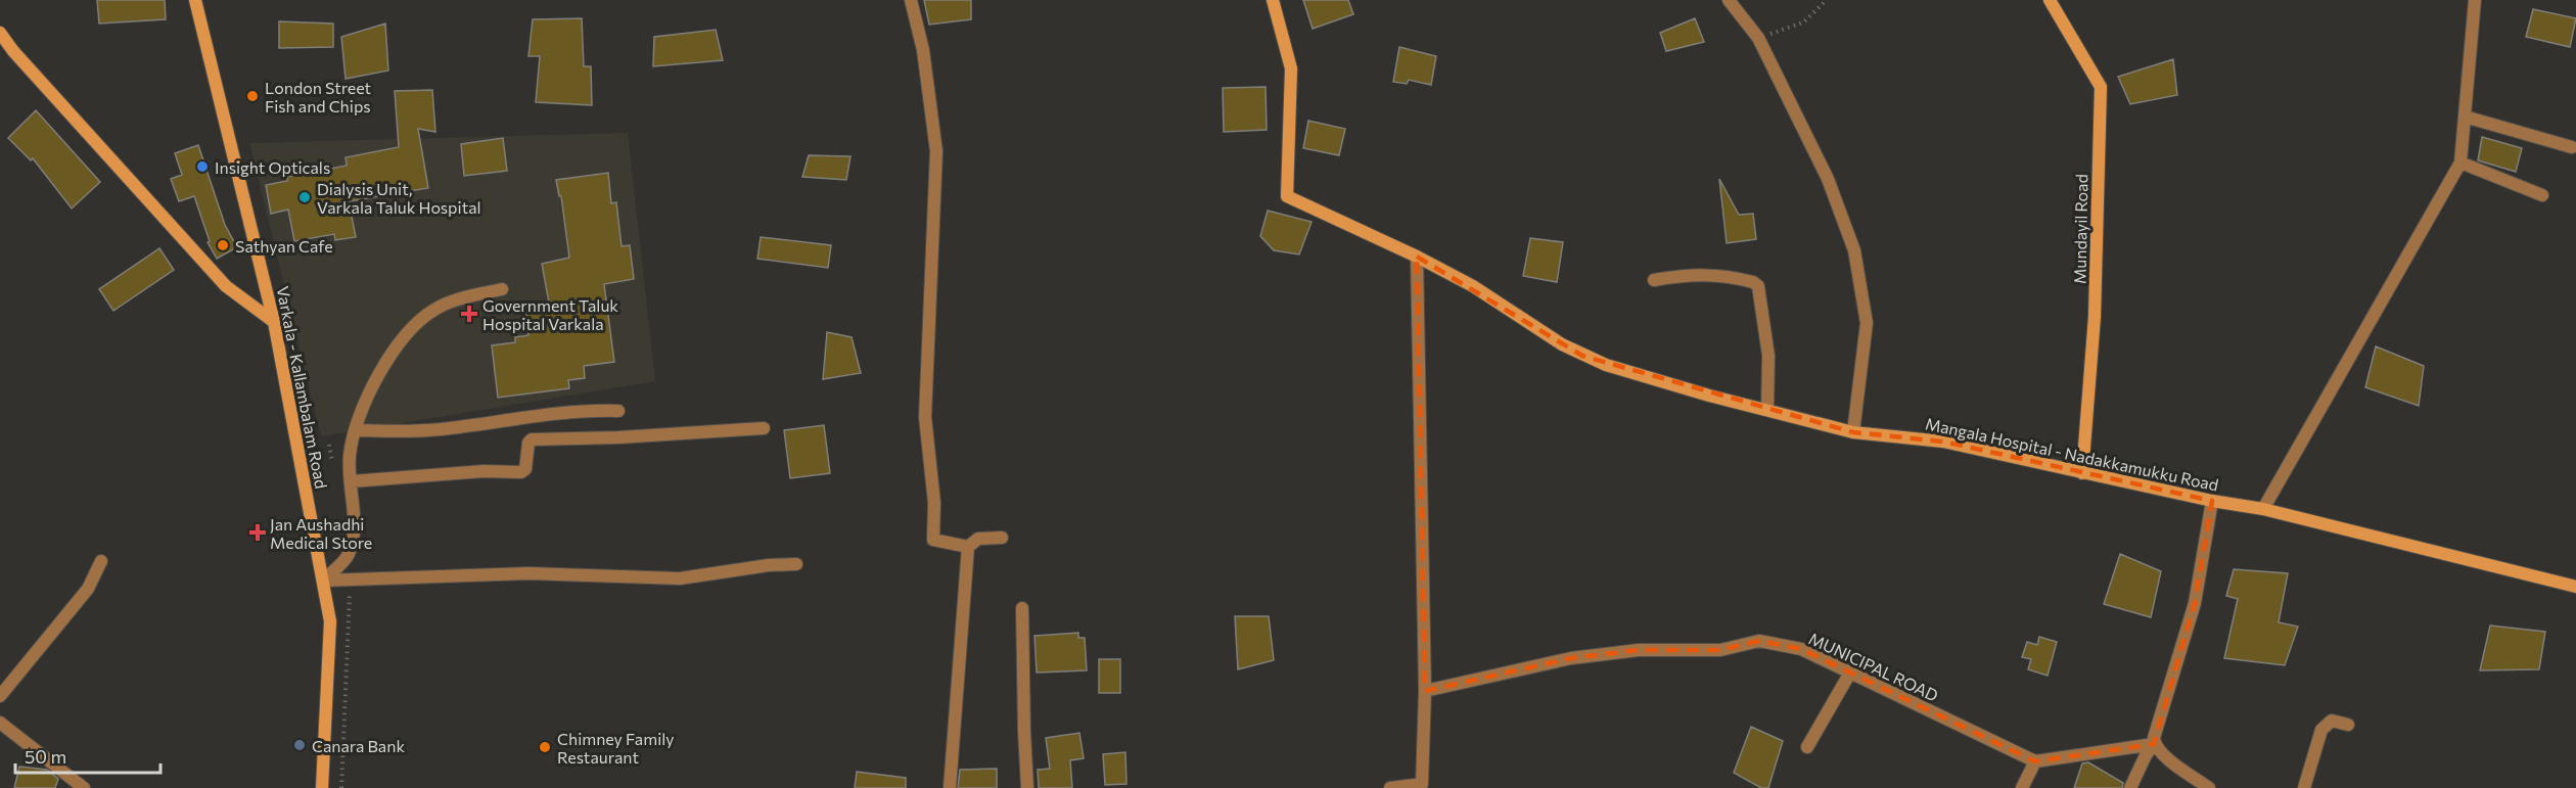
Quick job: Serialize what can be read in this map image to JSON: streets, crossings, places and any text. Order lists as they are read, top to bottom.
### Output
{
  "streets": {
    "main road": ["Mundayil Road", "Varkala - Kallambalam Road", "Mangala Hospital - Nadakkamukku Road"],
    "street": ["MUNICIPAL ROAD"]
  },
  "crossings": [
    ["Mundayil Road", "Mangala Hospital - Nadakkamukku Road"]
  ],
  "places": {
    "other": [
      "London Street Fish and Chips",
      "Insight Opticals",
      "Dialysis Unit, Varkala Taluk Hospital",
      "Sathyan Cafe",
      "Canara Bank",
      "Chimney Family Restaurant"
    ],
    "health": ["Government Taluk Hospital Varkala", "Jan Aushadhi Medical Store"]
  },
  "scale_bar": "50 m"
}
